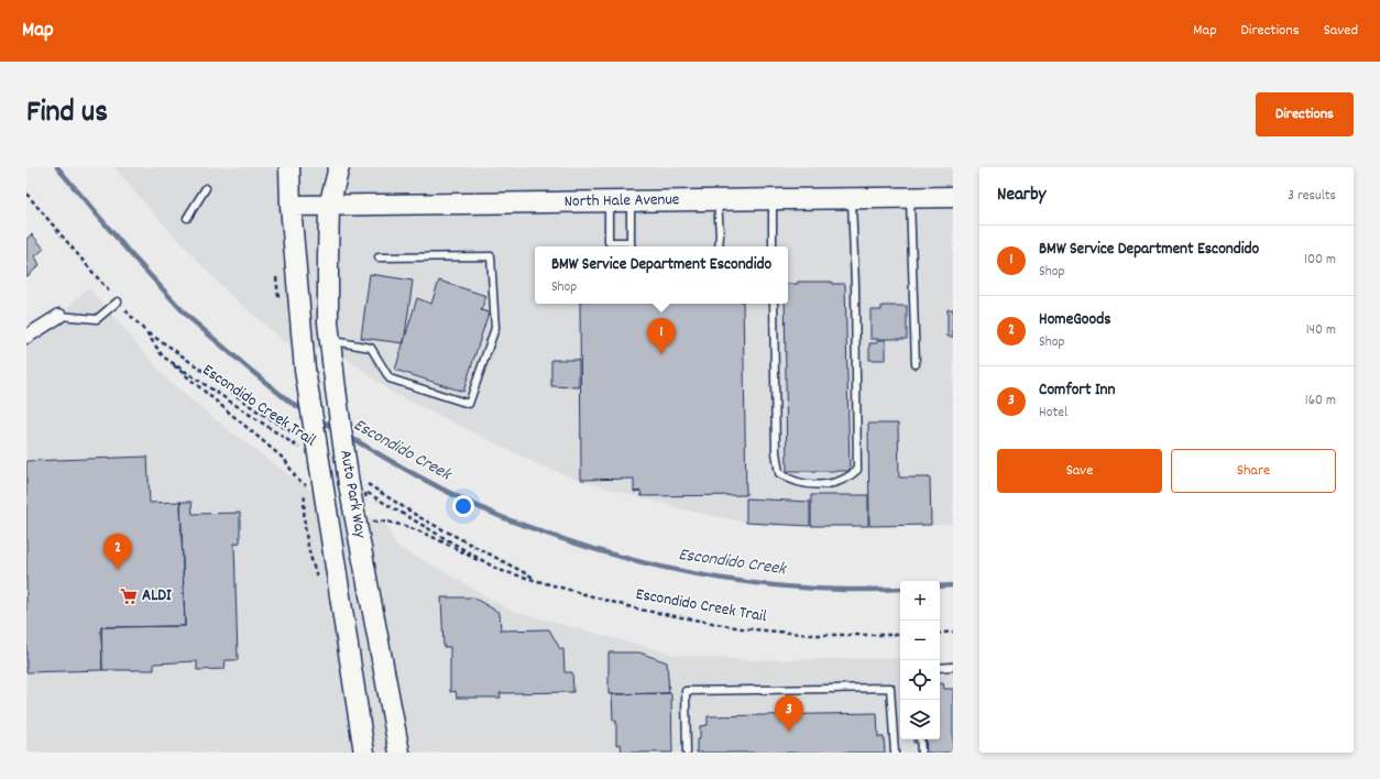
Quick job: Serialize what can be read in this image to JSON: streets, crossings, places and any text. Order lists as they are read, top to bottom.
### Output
{
  "streets": {
    "main road": ["North Hale Avenue", "Auto Park Way"],
    "path": ["Escondido Creek Trail"]
  },
  "crossings": [
    ["North Hale Avenue", "Auto Park Way"],
    ["Escondido Creek Trail", "Auto Park Way"]
  ],
  "water": ["Escondido Creek"],
  "places": {
    "supermarket": ["ALDI"]
  },
  "page": {
    "header": "Map",
    "nav": ["Map", "Directions", "Saved"],
    "title": "Find us",
    "buttons": [
      "Directions",
      ["Save", "Share"]
    ],
    "heading": ["Nearby", "3 results"],
    "list": [
      {
        "mark": "1",
        "name": "BMW Service Department Escondido",
        "note": "Shop",
        "value": "100 m"
      },
      {
        "mark": "2",
        "name": "HomeGoods",
        "note": "Shop",
        "value": "140 m"
      },
      {
        "mark": "3",
        "name": "Comfort Inn",
        "note": "Hotel",
        "value": "160 m"
      }
    ],
    "popup": ["BMW Service Department Escondido", "Shop"],
    "pins": ["1", "2", "3"],
    "map_buttons": ["+", "−"]
  }
}
